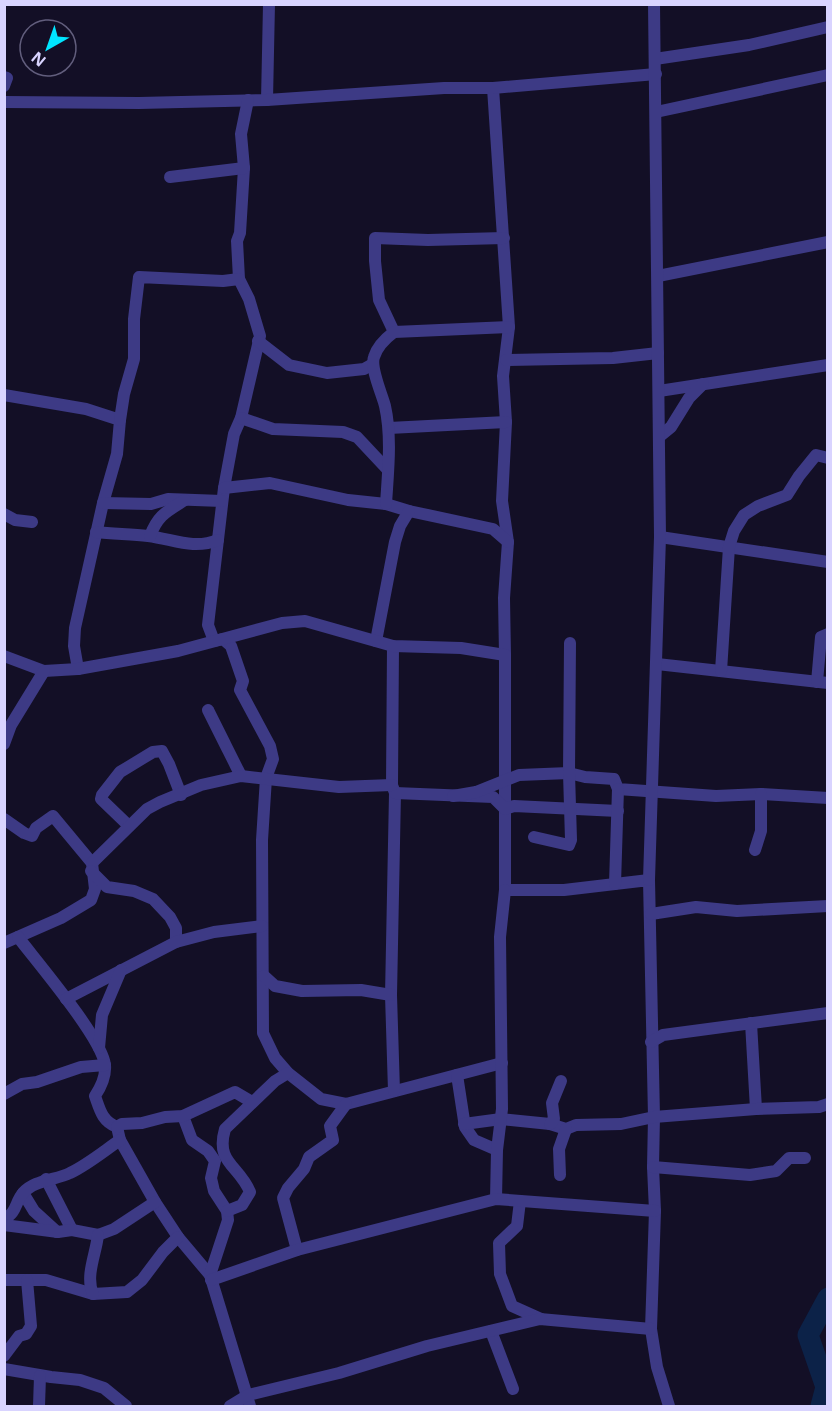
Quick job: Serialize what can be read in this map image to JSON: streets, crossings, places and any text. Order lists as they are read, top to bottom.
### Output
{
  "north": "bottom left"
}
